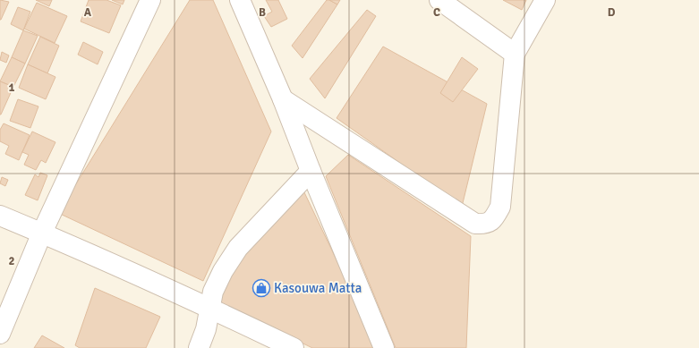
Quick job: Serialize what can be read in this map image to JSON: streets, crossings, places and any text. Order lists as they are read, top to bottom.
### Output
{
  "places": {
    "shop": ["Kasouwa Matta"]
  },
  "grid": {
    "columns": [
      "A",
      "B",
      "C",
      "D"
    ],
    "rows": ["1", "2"]
  }
}
